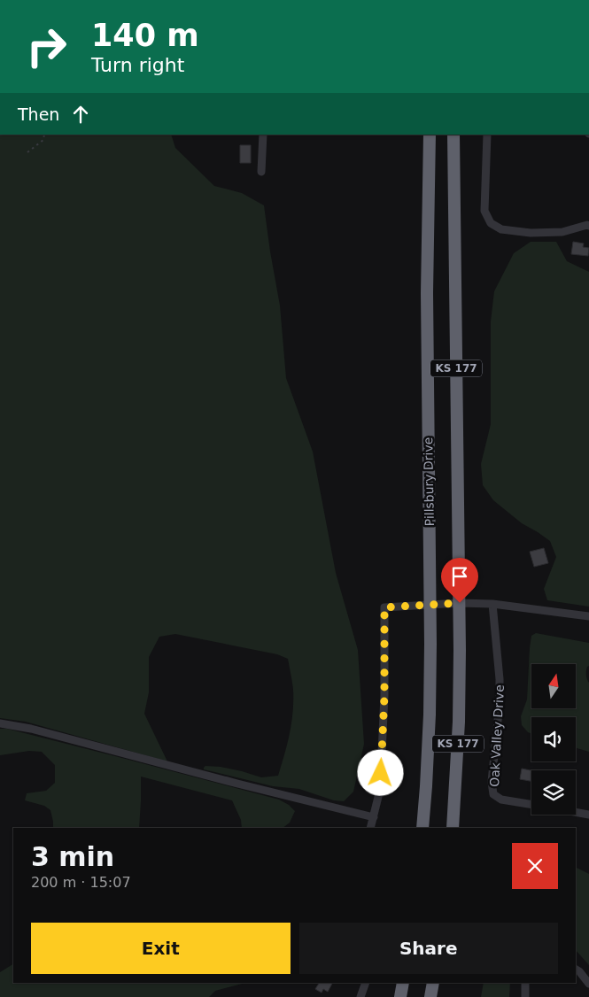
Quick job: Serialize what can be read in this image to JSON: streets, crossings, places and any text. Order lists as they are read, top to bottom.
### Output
{
  "streets": {
    "highway": ["KS 177", "Pillsbury Drive"],
    "street": ["Oak Valley Drive"]
  },
  "north": "top",
  "page": {
    "turn": ["140 m", "Turn right"],
    "then": "Then",
    "heading": ["3 min", "200 m · 15:07"],
    "buttons": ["Exit", "Share"]
  }
}
